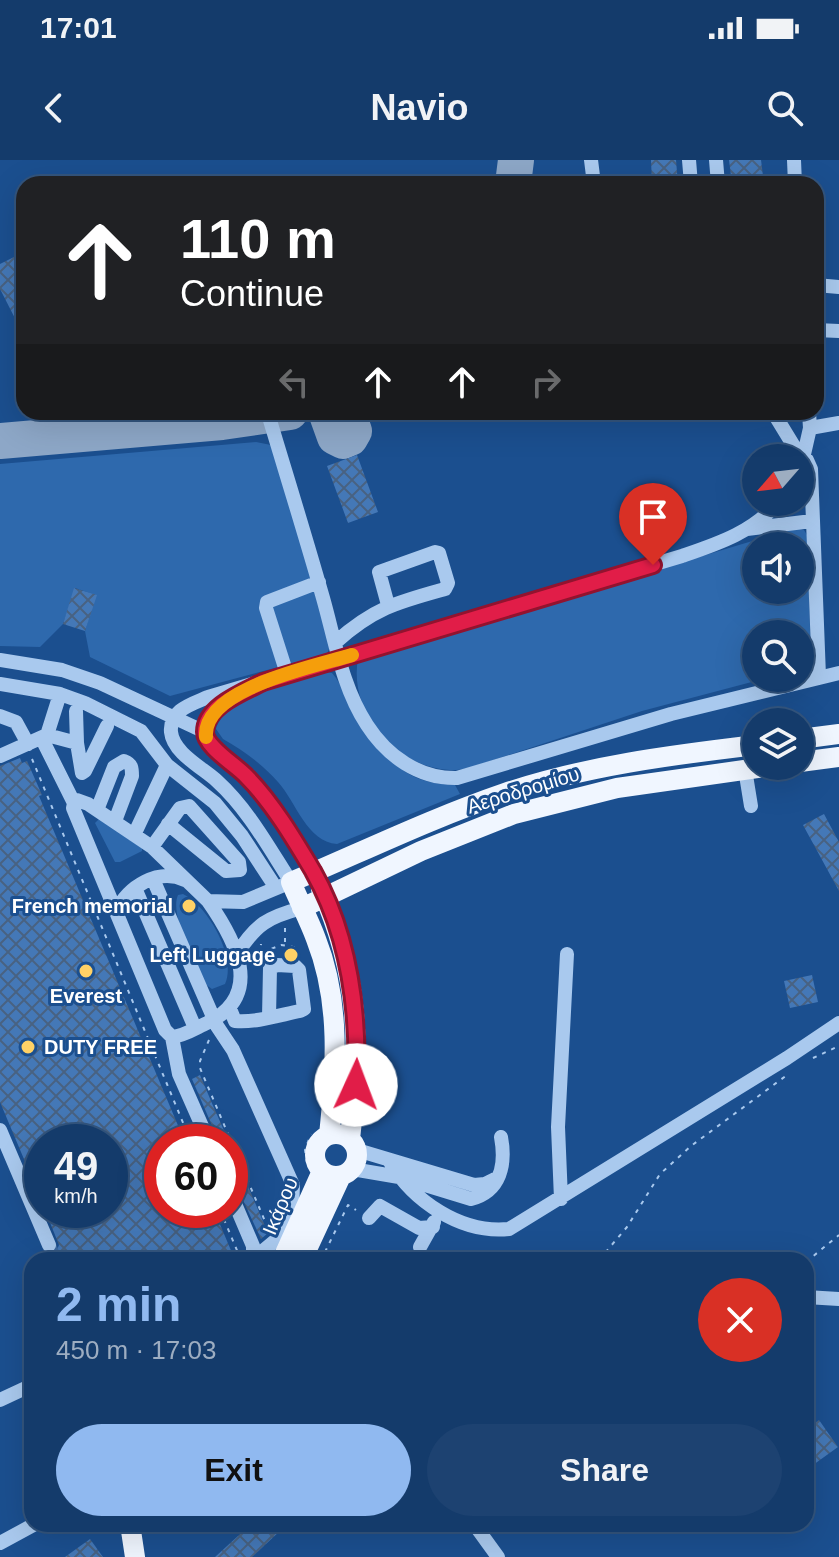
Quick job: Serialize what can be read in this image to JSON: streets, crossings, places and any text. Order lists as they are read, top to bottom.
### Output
{
  "streets": {
    "main road": ["Αεροδρομίου", "Ικάρου"]
  },
  "crossings": [
    ["Αεροδρομίου", "Ικάρου"]
  ],
  "places": [
    "French memorial",
    "Left Luggage",
    "Everest",
    "DUTY FREE"
  ],
  "north": "bottom left",
  "page": {
    "status": "17:01",
    "header": "Navio",
    "turn": ["110 m", "Continue"],
    "speed": "49 km/h",
    "limit": "60",
    "heading": ["2 min", "450 m · 17:03"],
    "buttons": ["Exit", "Share"]
  }
}
